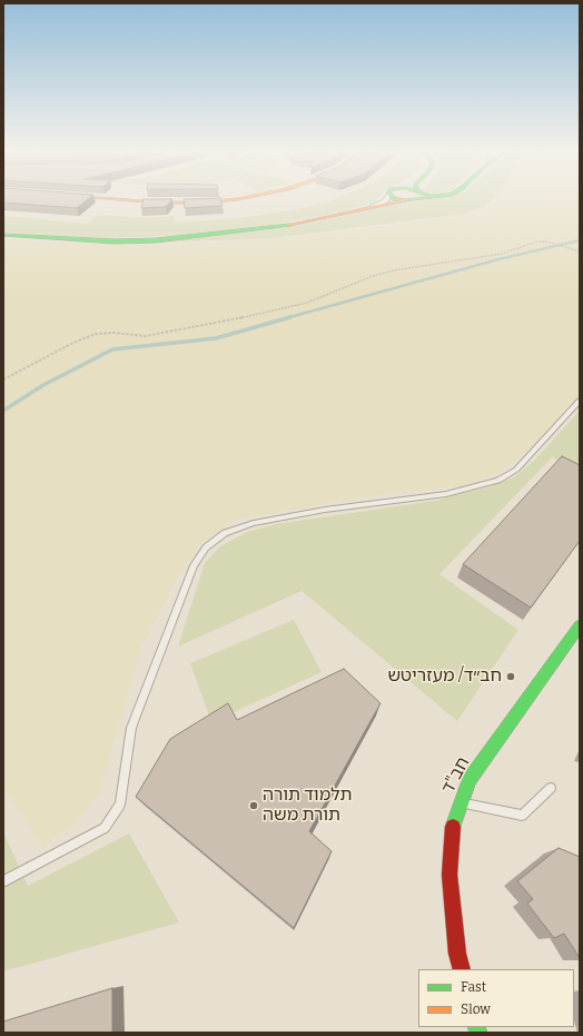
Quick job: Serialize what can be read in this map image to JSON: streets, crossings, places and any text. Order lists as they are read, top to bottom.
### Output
{
  "streets": {
    "street": ["חב\"ד"]
  },
  "places": ["חב״ד/ מעזריטש", "תלמוד תורה תורת משה"],
  "legend": ["Fast", "Slow"]
}
